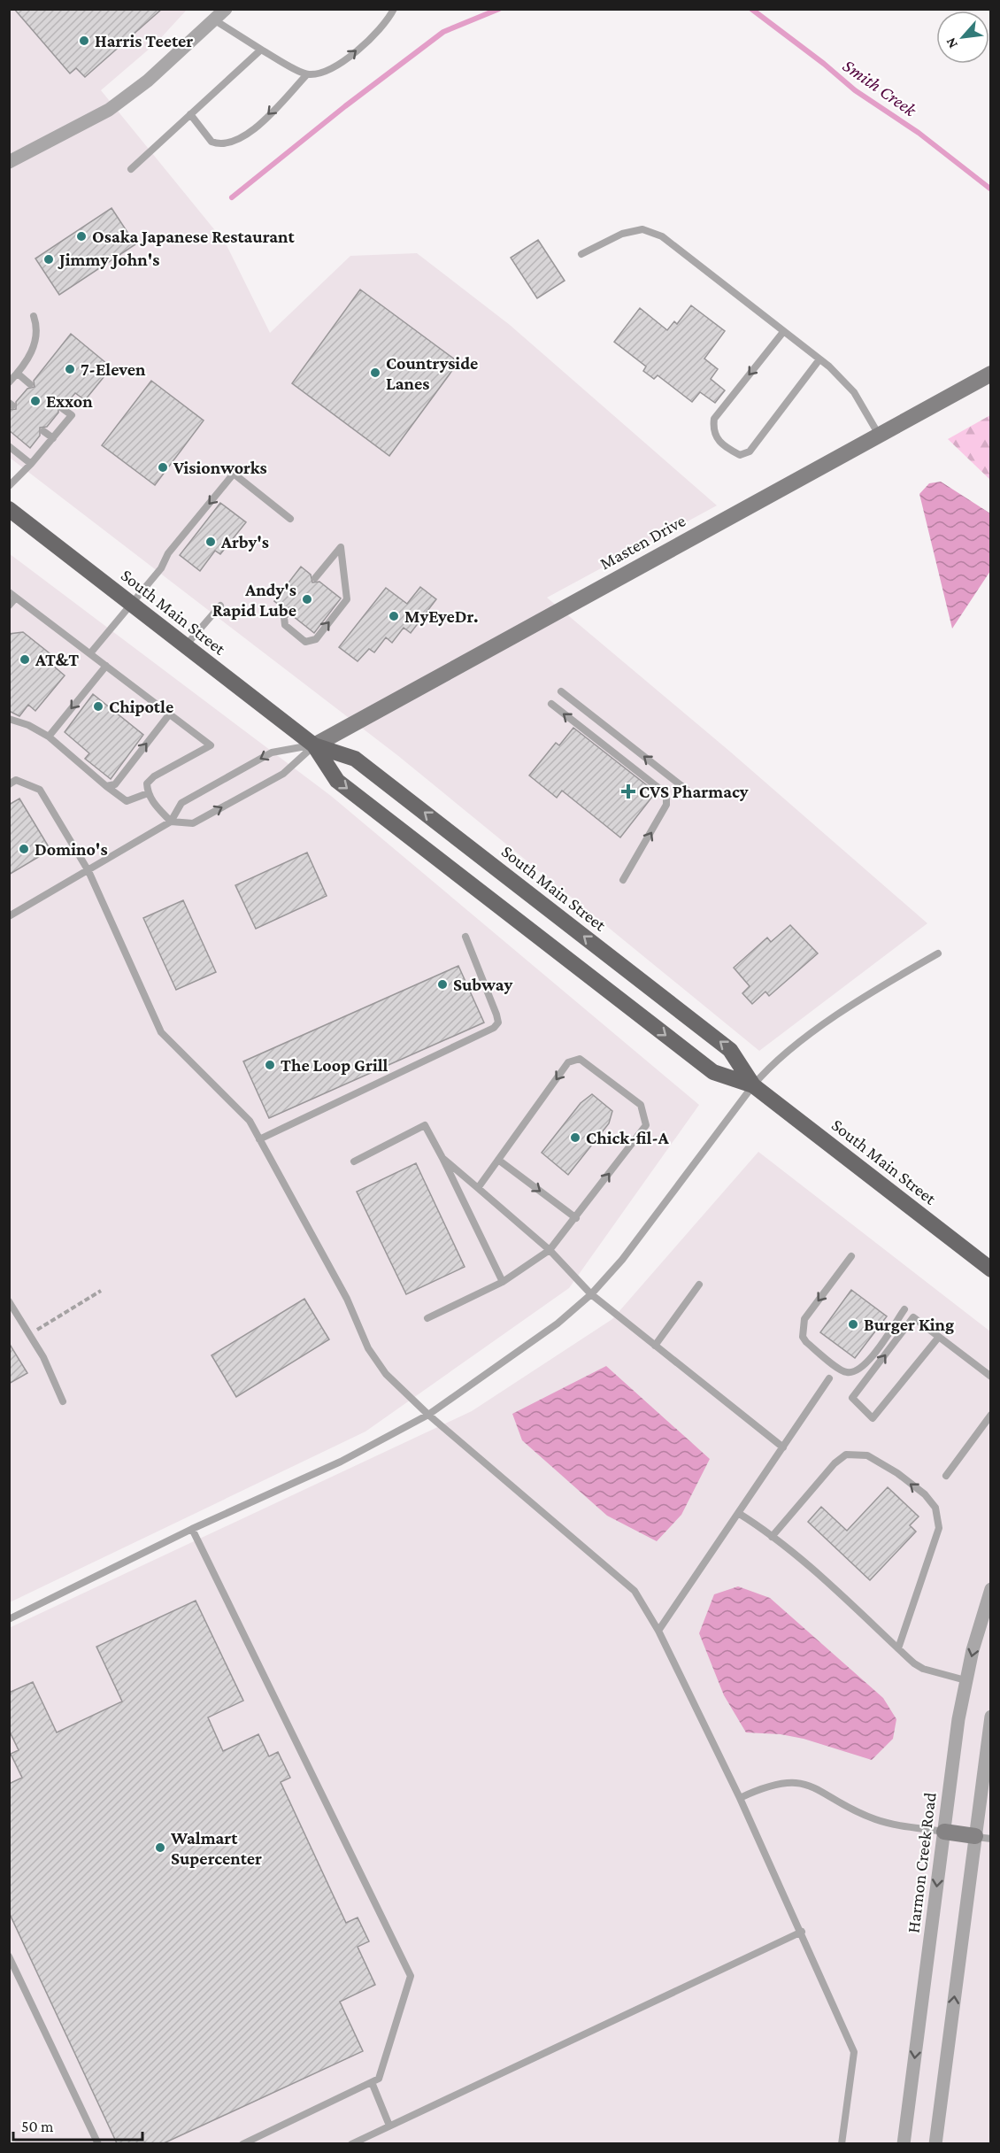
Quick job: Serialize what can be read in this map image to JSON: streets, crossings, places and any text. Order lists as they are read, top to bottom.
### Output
{
  "streets": {
    "main road": ["South Main Street"],
    "street": ["Masten Drive", "Harmon Creek Road"]
  },
  "crossings": [
    ["Masten Drive", "South Main Street"]
  ],
  "water": ["Smith Creek"],
  "places": {
    "other": [
      "Harris Teeter",
      "Osaka Japanese Restaurant",
      "Jimmy John's",
      "7-Eleven",
      "Countryside Lanes",
      "Exxon",
      "Visionworks",
      "Arby's",
      "Andy's Rapid Lube",
      "MyEyeDr.",
      "AT&T",
      "Chipotle",
      "Domino's",
      "Subway",
      "The Loop Grill",
      "Chick-fil-A",
      "Burger King",
      "Walmart Supercenter"
    ],
    "health": ["CVS Pharmacy"]
  },
  "scale_bar": "50 m",
  "north": "bottom left"
}
